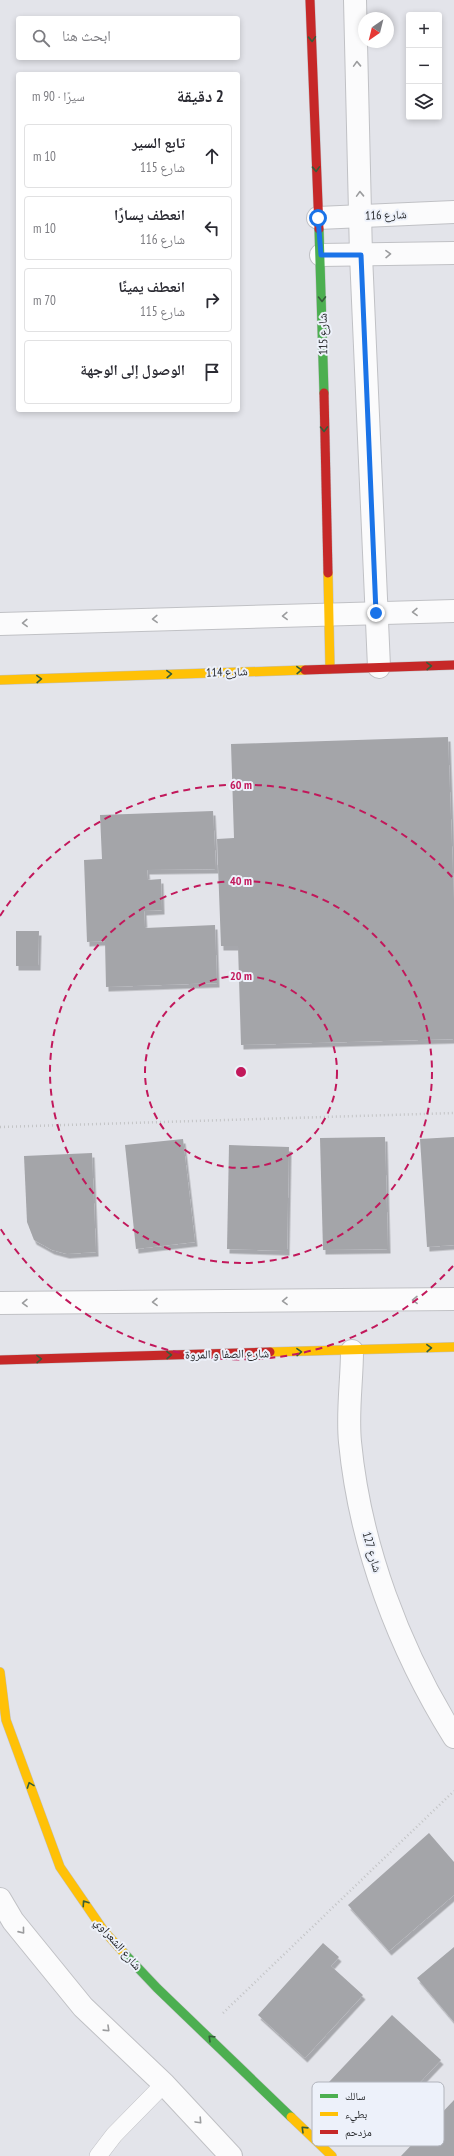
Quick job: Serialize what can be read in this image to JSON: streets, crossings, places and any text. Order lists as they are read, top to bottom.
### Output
{
  "streets": {
    "street": [
      "شارع 116",
      "شارع 115",
      "شارع 114",
      "شارع الصفا و المروة",
      "شارع 127",
      "شارع الشعراوي"
    ]
  },
  "crossings": [
    ["شارع 116", "شارع 115"],
    ["شارع 115", "شارع 114"],
    ["شارع الصفا و المروة", "شارع 127"]
  ],
  "legend": ["سالك", "بطيء", "مزدحم"],
  "north": "bottom left",
  "page": {
    "map_buttons": ["+", "−"],
    "search": "ابحث هنا",
    "heading": ["2 دقيقة", "سيرًا · 90 m"],
    "list": [
      ["تابع السير", "شارع 115", "10 m"],
      ["انعطف يسارًا", "شارع 116", "10 m"],
      ["انعطف يمينًا", "شارع 115", "70 m"],
      "الوصول إلى الوجهة"
    ]
  },
  "rings": ["60 m", "40 m", "20 m"]
}
